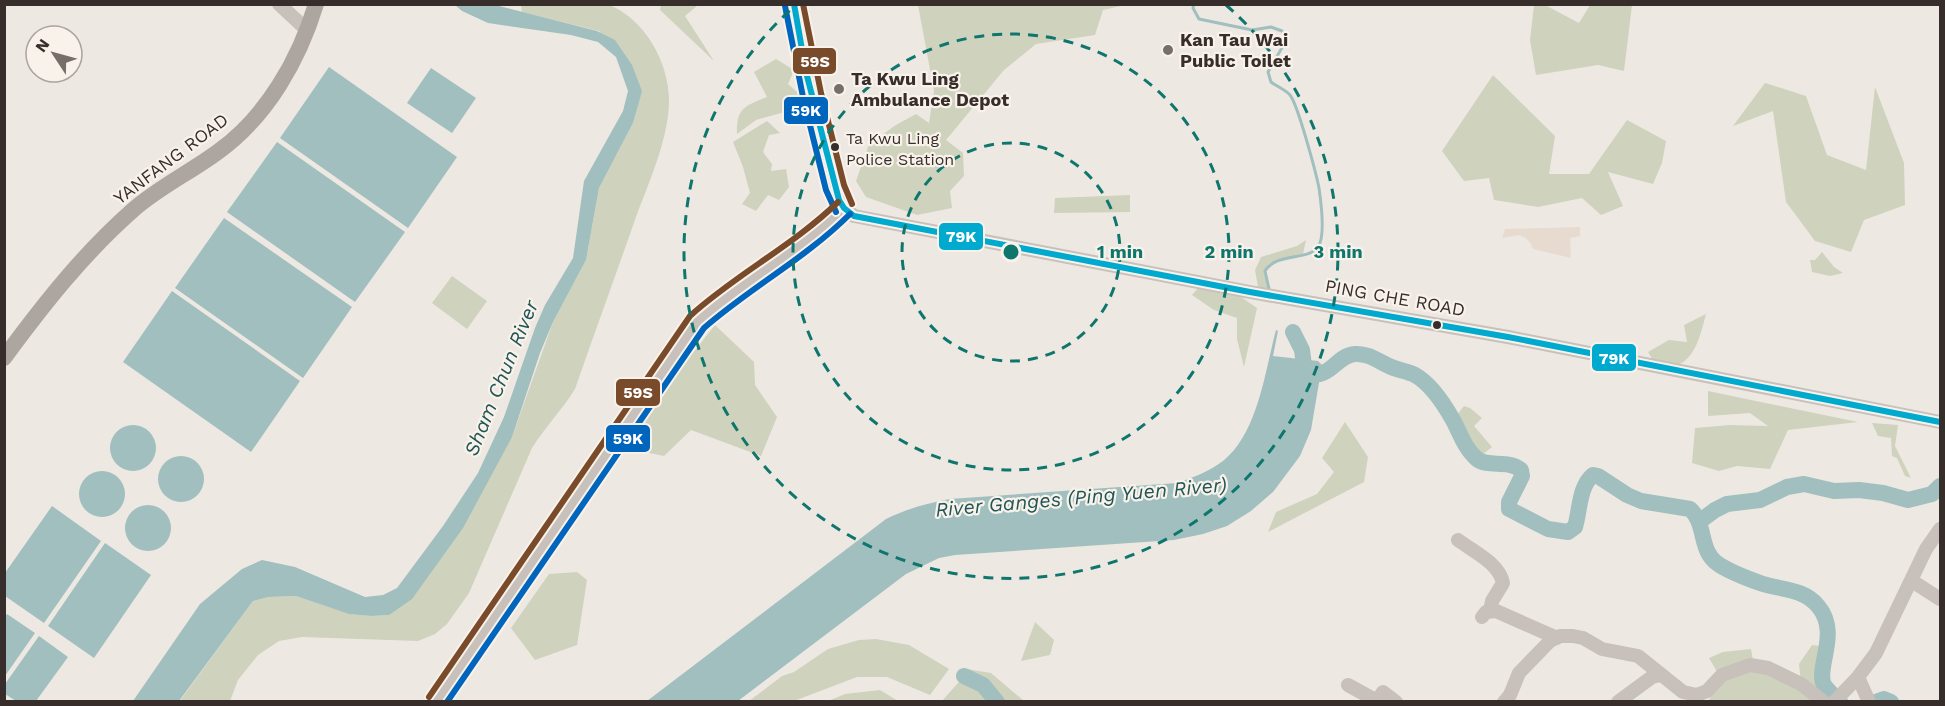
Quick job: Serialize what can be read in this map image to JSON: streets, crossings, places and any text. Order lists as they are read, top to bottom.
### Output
{
  "streets": {
    "main road": ["YANFANG ROAD"],
    "street": ["PING CHE ROAD"]
  },
  "water": ["Sham Chun River", "River Ganges (Ping Yuen River)"],
  "places": ["Kan Tau Wai Public Toilet", "Ta Kwu Ling Ambulance Depot", "Ta Kwu Ling Police Station"],
  "lines": ["transit line 79K", "transit line 59S", "transit line 59K"],
  "north": "top left",
  "rings": ["1 min", "2 min", "3 min"]
}
